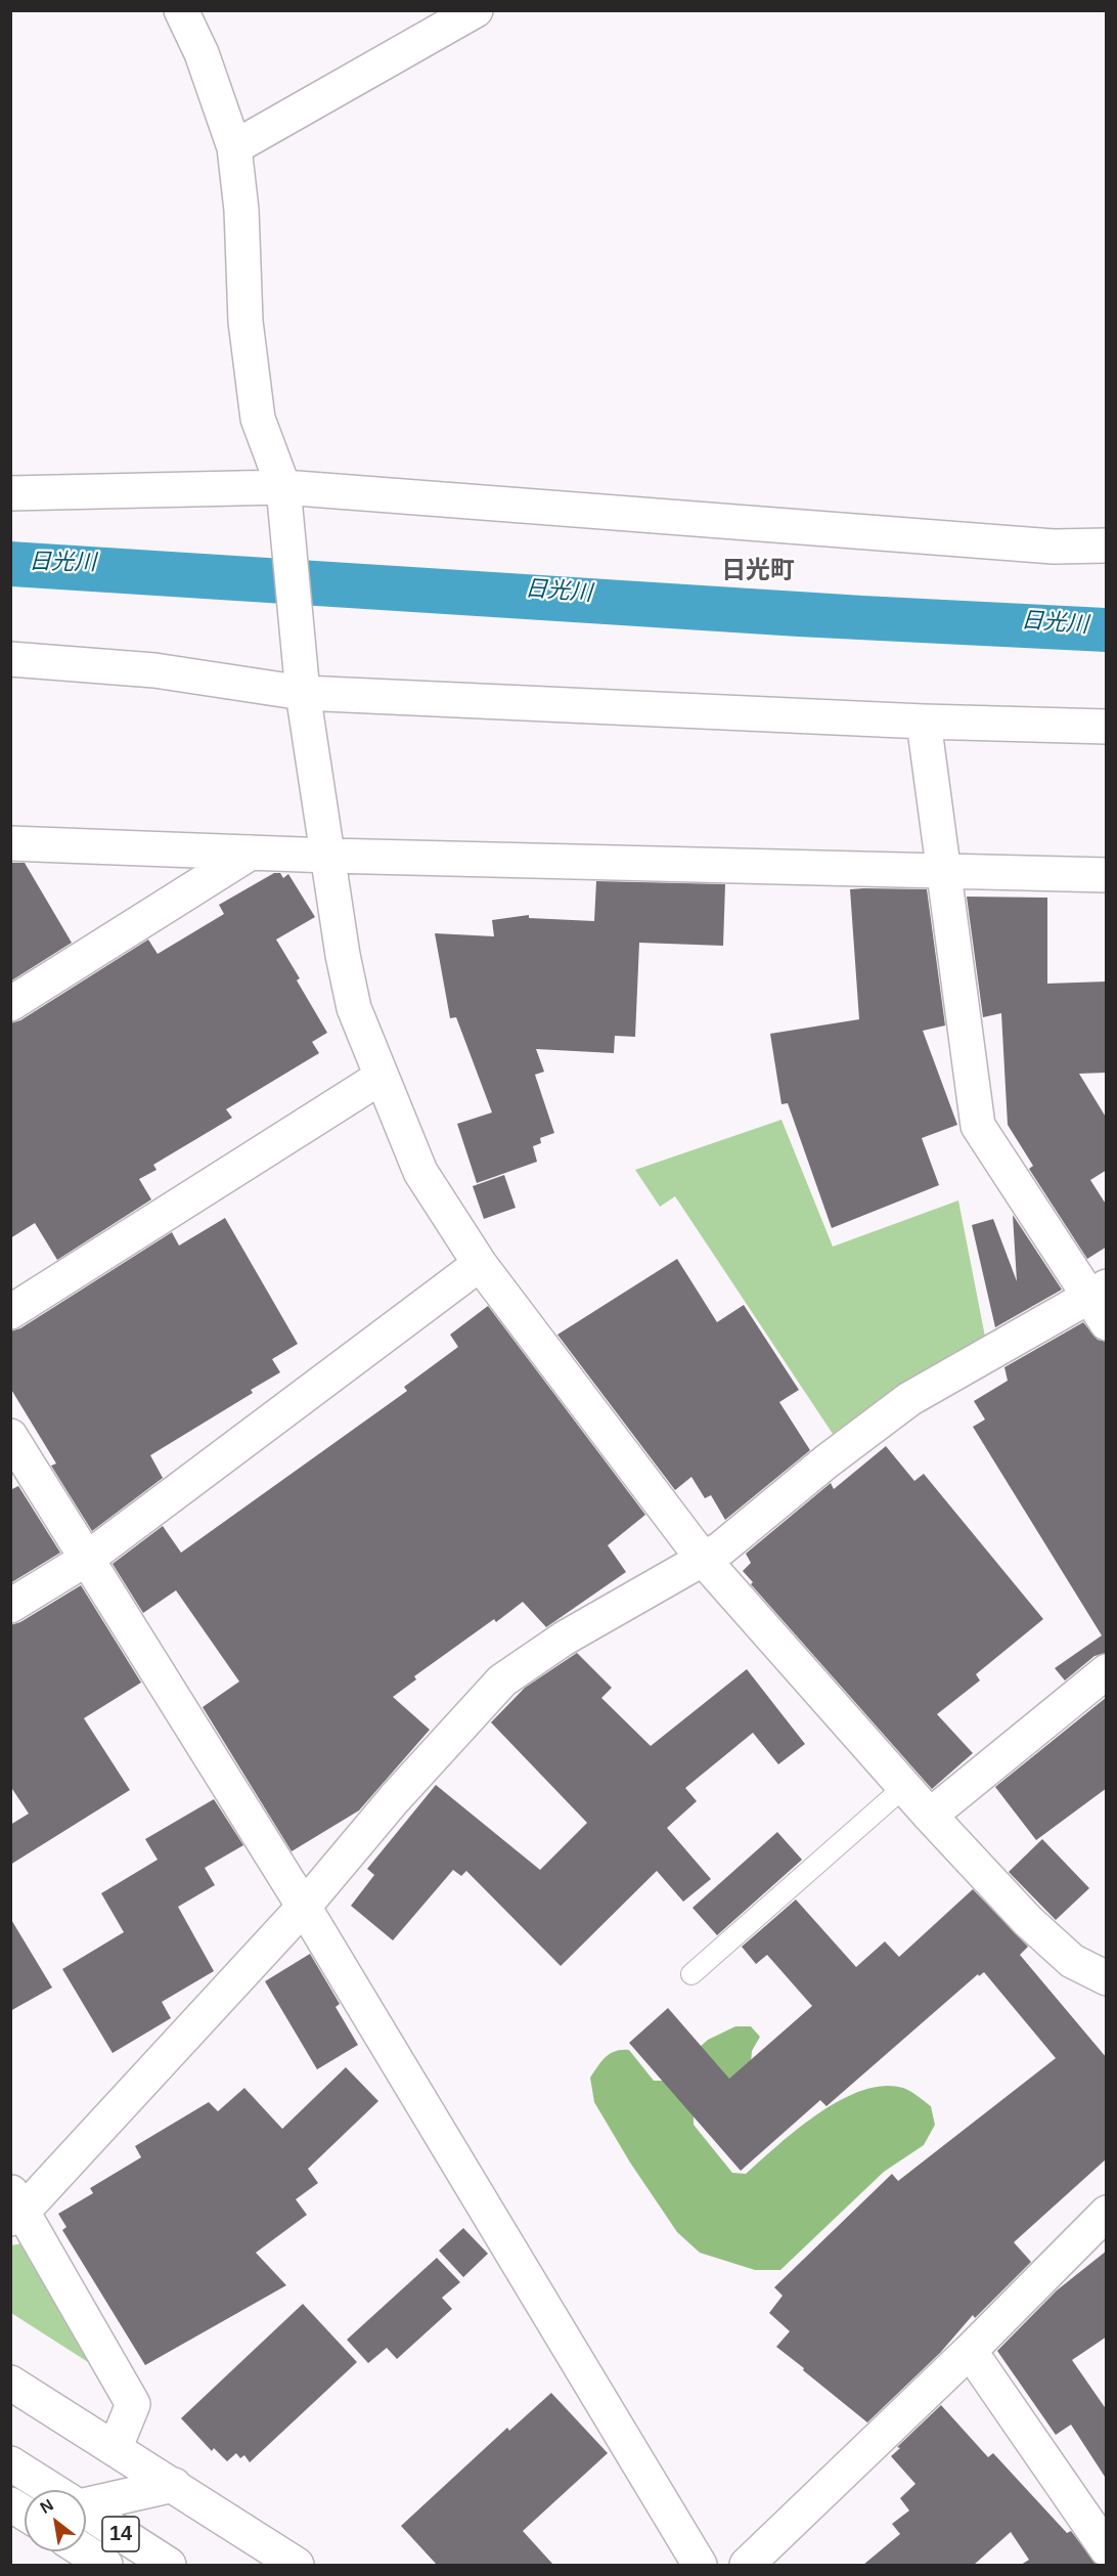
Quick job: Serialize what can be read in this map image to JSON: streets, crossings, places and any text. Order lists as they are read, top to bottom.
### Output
{
  "streets": {
    "main road": ["14"]
  },
  "districts": ["日光町"],
  "water": ["日光川"],
  "north": "top left"
}
